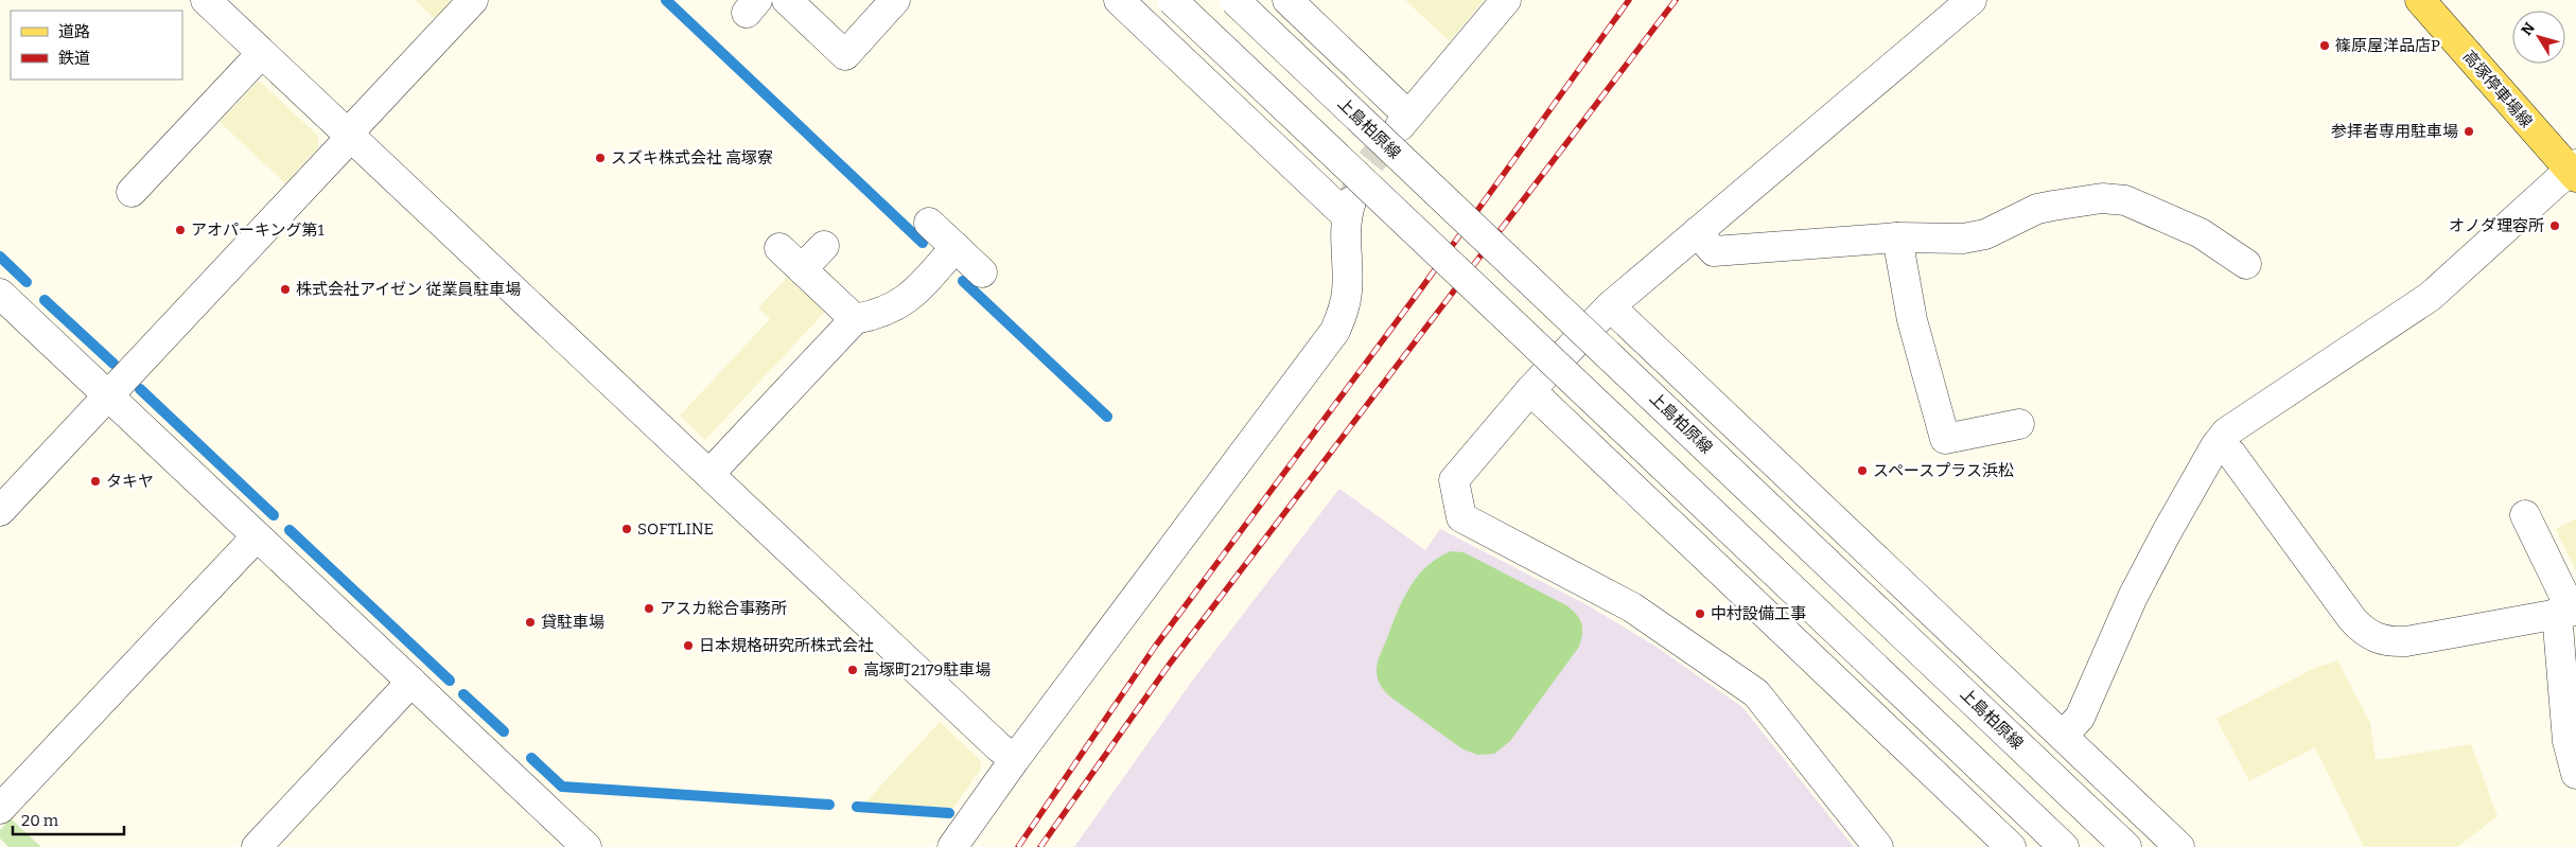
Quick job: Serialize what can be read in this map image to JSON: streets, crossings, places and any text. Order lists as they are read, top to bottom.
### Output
{
  "streets": {
    "main road": ["高塚停車場線"],
    "street": ["上島柏原線"]
  },
  "places": [
    "篠原屋洋品店P",
    "参拝者専用駐車場",
    "スズキ株式会社 高塚寮",
    "オノダ理容所",
    "アオパーキング第1",
    "株式会社アイゼン 従業員駐車場",
    "スペースプラス浜松",
    "タキヤ",
    "SOFTLINE",
    "アスカ総合事務所",
    "中村設備工事",
    "貸駐車場",
    "日本規格研究所株式会社",
    "高塚町2179駐車場"
  ],
  "legend": ["道路", "鉄道"],
  "scale_bar": "20 m",
  "north": "top left"
}
